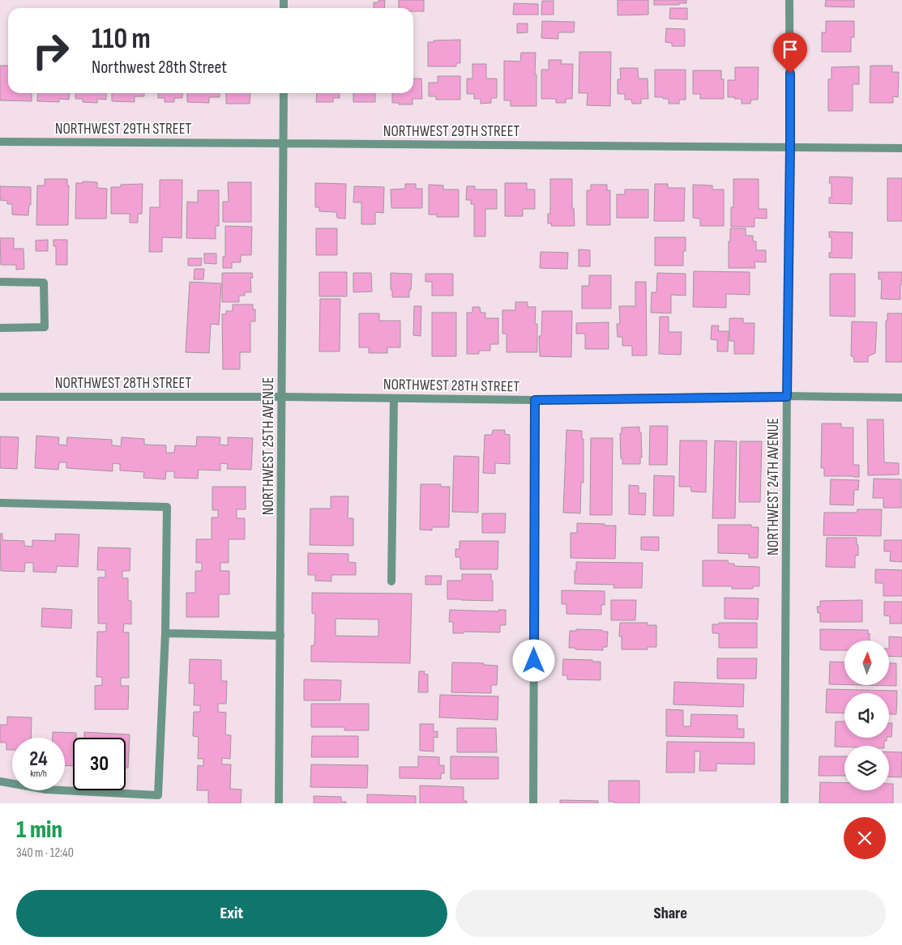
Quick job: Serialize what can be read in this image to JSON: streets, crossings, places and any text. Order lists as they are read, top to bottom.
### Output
{
  "streets": {
    "street": [
      "NORTHWEST 29TH STREET",
      "NORTHWEST 28TH STREET",
      "NORTHWEST 25TH AVENUE",
      "NORTHWEST 24TH AVENUE"
    ]
  },
  "crossings": [
    ["NORTHWEST 29TH STREET", "NORTHWEST 25TH AVENUE"],
    ["NORTHWEST 29TH STREET", "NORTHWEST 24TH AVENUE"],
    ["NORTHWEST 28TH STREET", "NORTHWEST 25TH AVENUE"],
    ["NORTHWEST 28TH STREET", "NORTHWEST 24TH AVENUE"]
  ],
  "north": "top",
  "page": {
    "turn": ["110 m", "Northwest 28th Street"],
    "speed": "24 km/h",
    "limit": "30",
    "heading": ["1 min", "340 m · 12:40"],
    "buttons": ["Exit", "Share"]
  }
}
